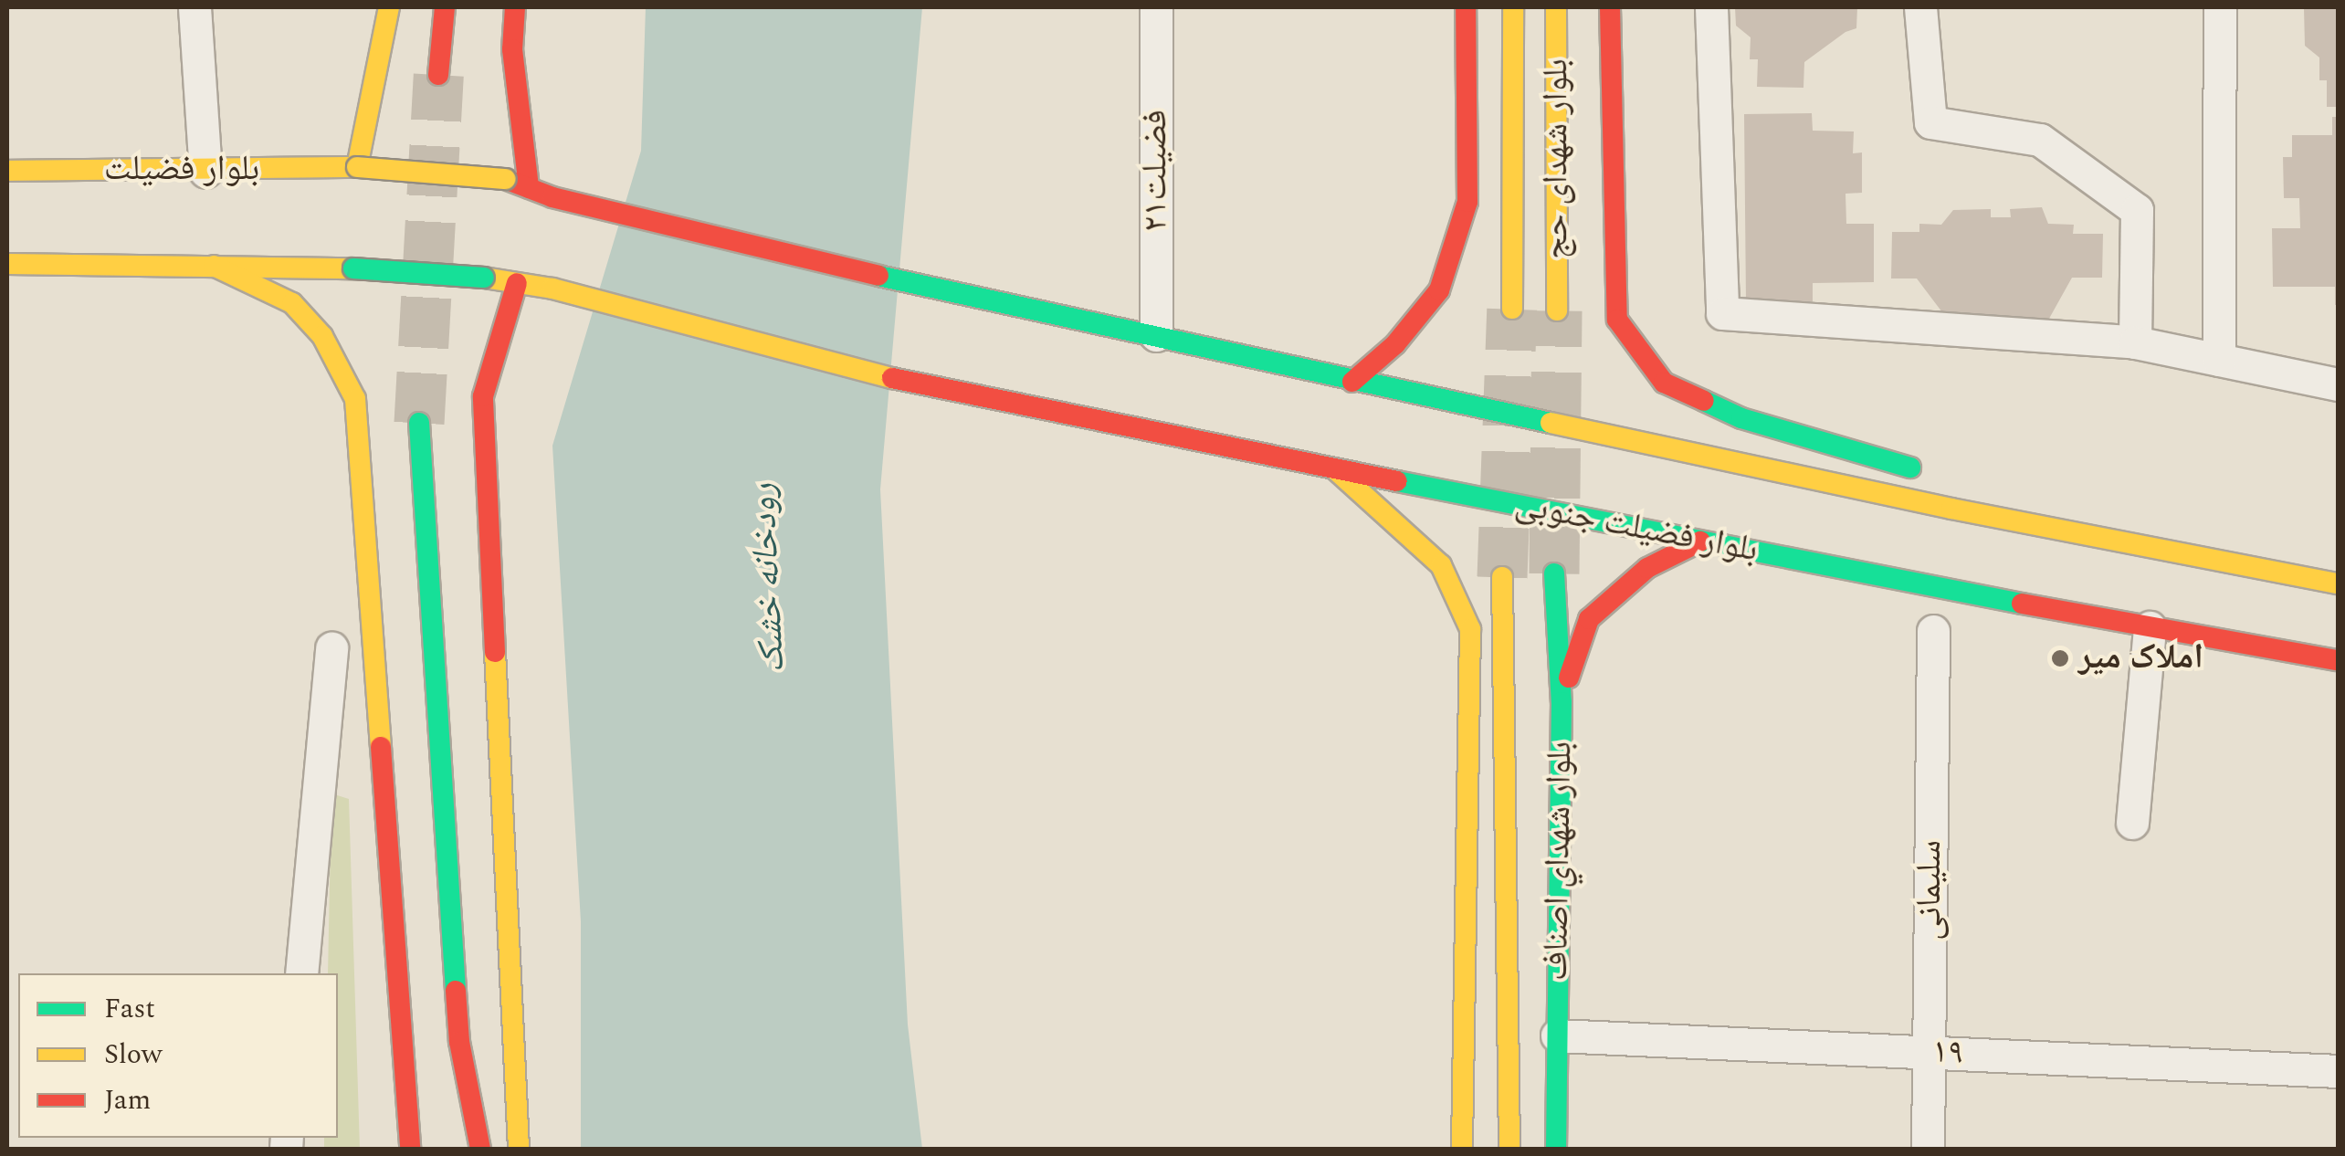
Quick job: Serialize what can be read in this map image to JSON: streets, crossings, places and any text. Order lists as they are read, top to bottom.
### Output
{
  "streets": {
    "main road": [
      "بلوار شهدای حج",
      "بلوار فضیلت",
      "بلوار فضیلت جنوبی",
      "بلوار شهداي اصناف"
    ],
    "street": ["فضیلت۲۱", "سلیمانی", "۱۹"]
  },
  "crossings": [
    ["بلوار فضیلت", "فضیلت۲۱"],
    ["بلوار شهداي اصناف", "۱۹"],
    ["سلیمانی", "۱۹"]
  ],
  "water": ["رودخانه خشک"],
  "places": ["املاک میر"],
  "legend": ["Fast", "Slow", "Jam"]
}
